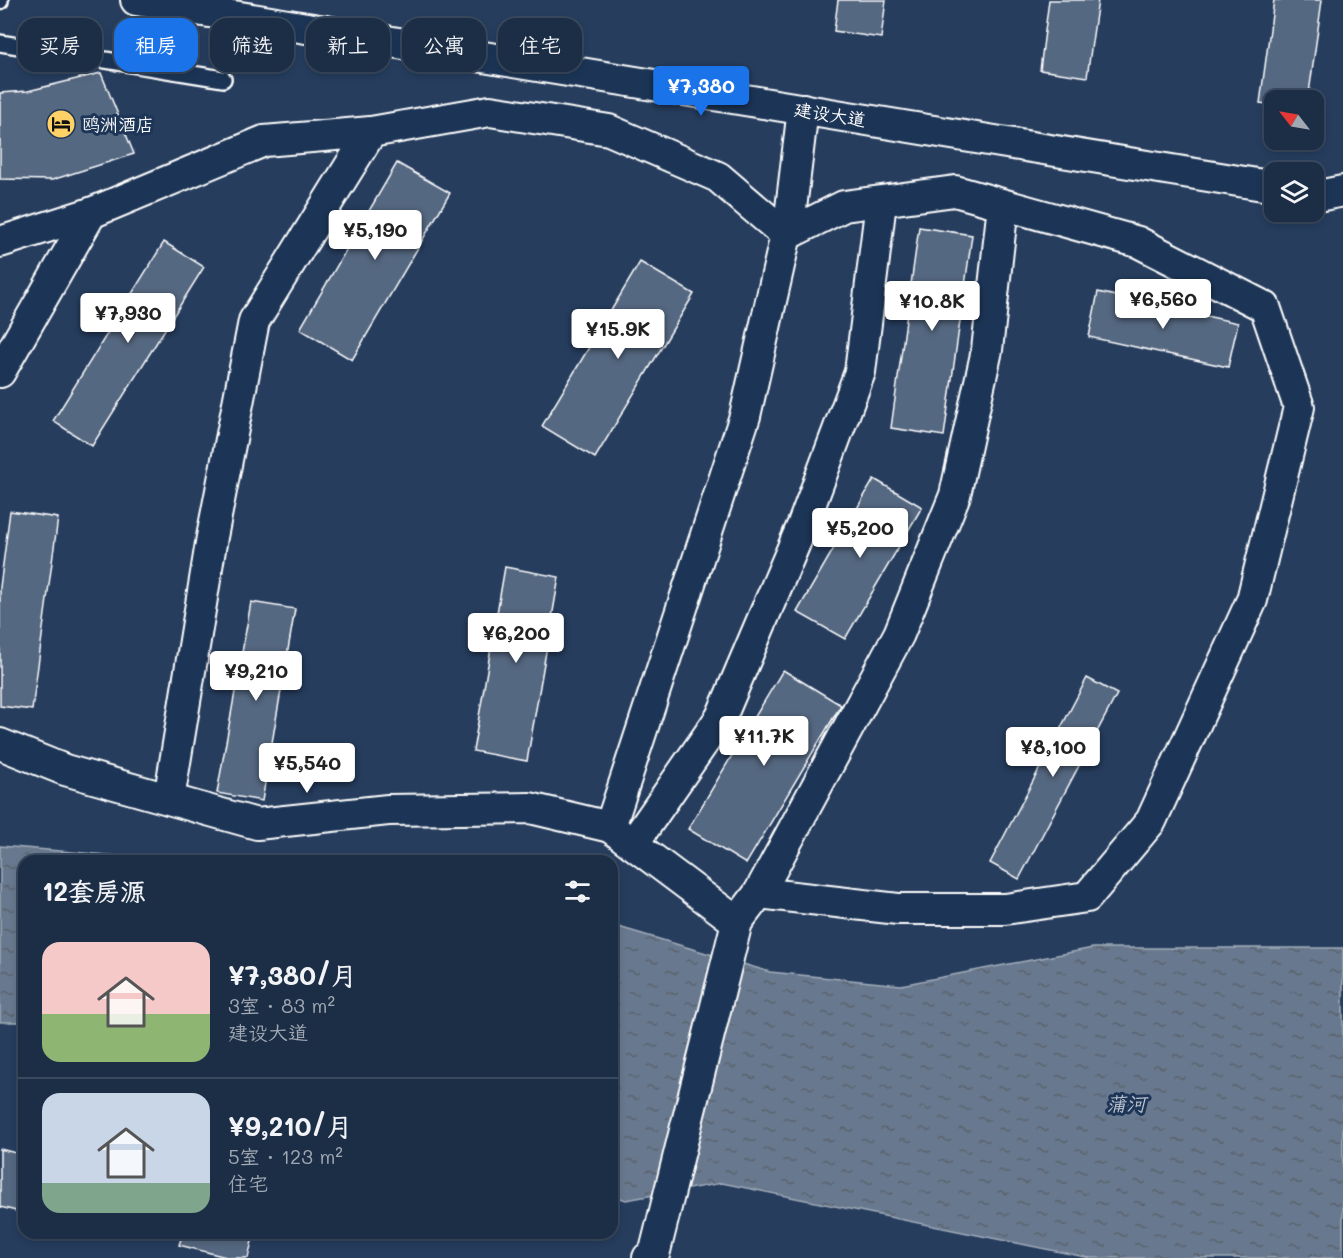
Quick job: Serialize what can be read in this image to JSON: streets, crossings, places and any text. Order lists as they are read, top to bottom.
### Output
{
  "streets": {
    "street": ["建设大道"]
  },
  "water": ["蒲河"],
  "places": {
    "hotel": ["鸥洲酒店"]
  },
  "north": "top left",
  "page": {
    "chip": [
      "买房",
      "租房",
      "筛选",
      "新上",
      "公寓",
      "住宅"
    ],
    "price": [
      "¥7,380",
      "¥5,190",
      "¥6,560",
      "¥10.8K",
      "¥7,930",
      "¥15.9K",
      "¥5,200",
      "¥6,200",
      "¥9,210",
      "¥11.7K",
      "¥8,100",
      "¥5,540"
    ],
    "heading": "12套房源",
    "list": [
      {
        "name": "¥7,380/月",
        "note": "3室 · 83 m² · 建设大道"
      },
      {
        "name": "¥9,210/月",
        "note": "5室 · 123 m² · 住宅"
      }
    ]
  }
}
